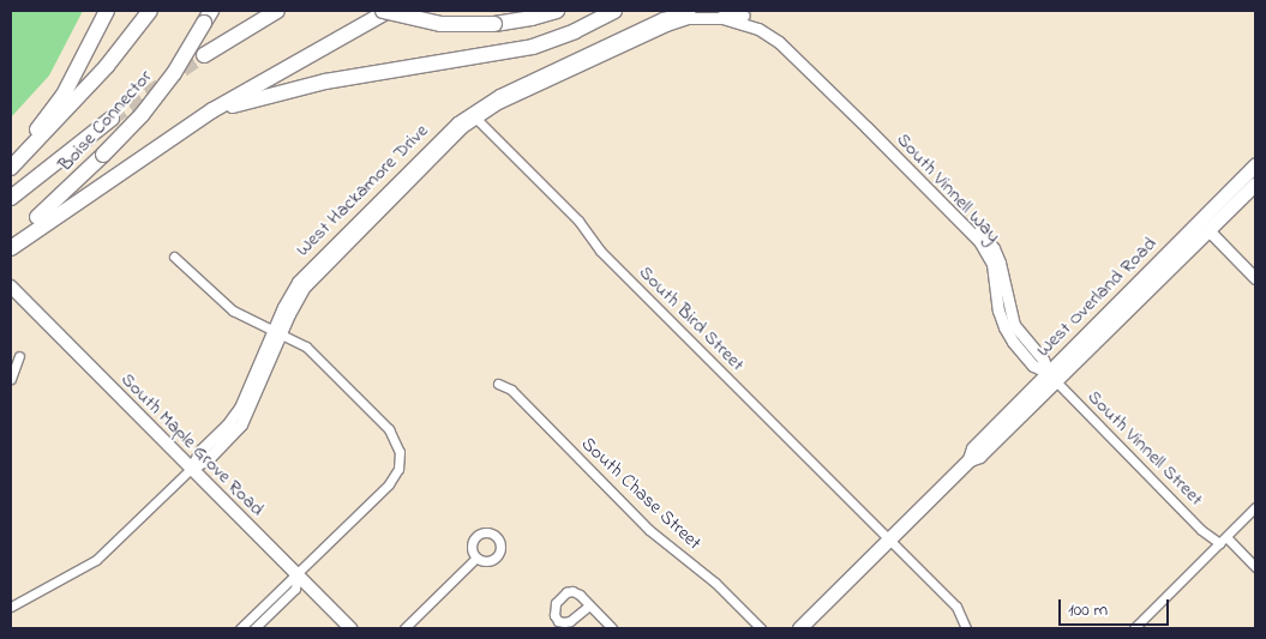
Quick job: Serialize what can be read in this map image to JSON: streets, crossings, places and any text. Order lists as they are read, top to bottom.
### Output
{
  "streets": {
    "highway": ["Boise Connector"],
    "main road": ["West Overland Road", "South Maple Grove Road"],
    "street": [
      "South Vinnell Way",
      "West Hackamore Drive",
      "South Bird Street",
      "South Vinnell Street",
      "South Chase Street"
    ]
  },
  "crossings": [
    ["South Vinnell Way", "West Hackamore Drive"],
    ["South Vinnell Way", "West Overland Road"],
    ["South Vinnell Way", "South Vinnell Street"],
    ["West Hackamore Drive", "South Bird Street"],
    ["West Hackamore Drive", "South Maple Grove Road"],
    ["West Overland Road", "South Bird Street"],
    ["West Overland Road", "South Vinnell Street"]
  ],
  "scale_bar": "100 m"
}
